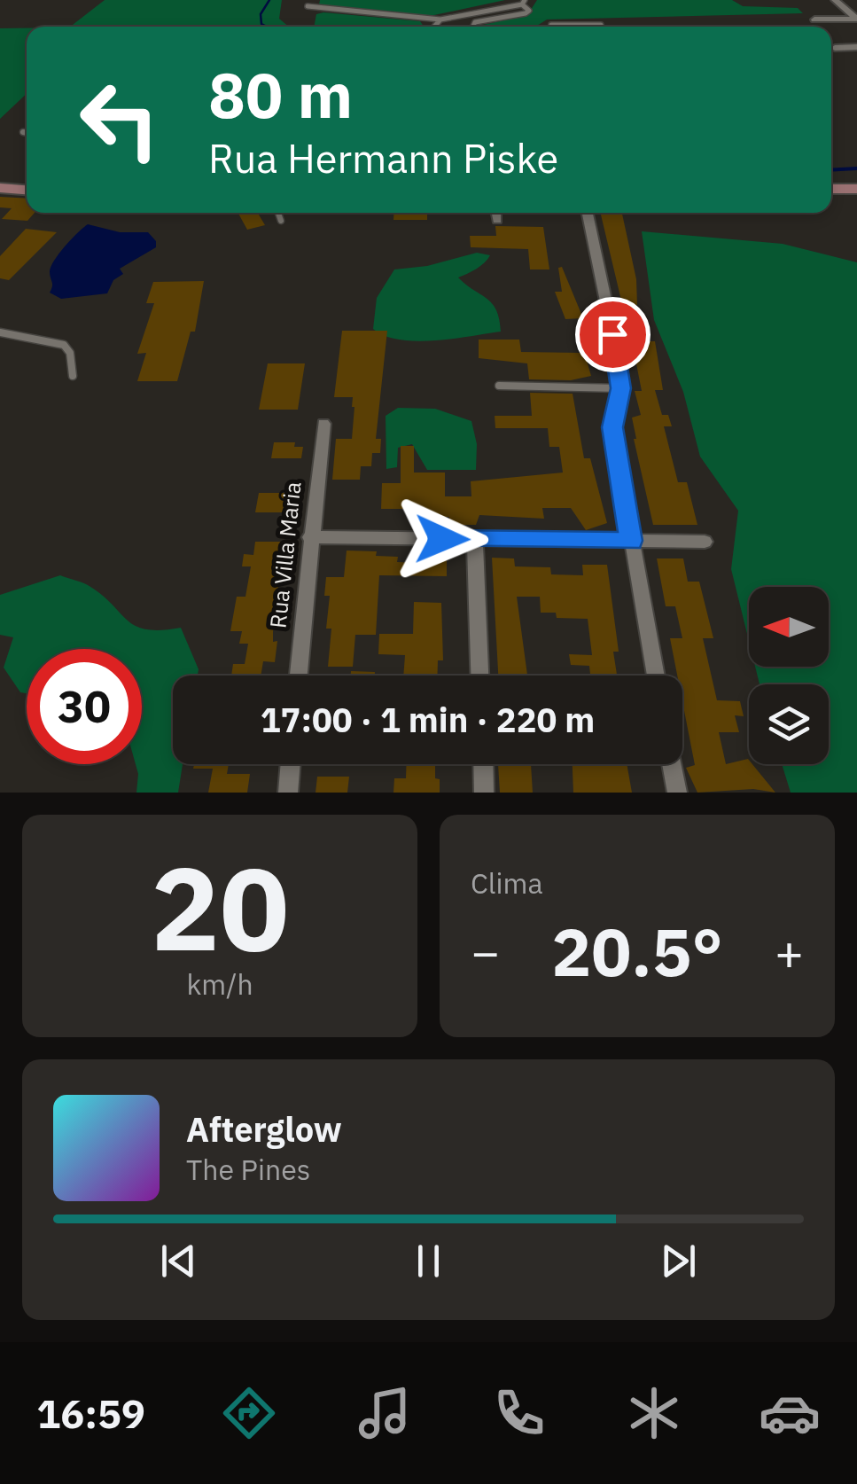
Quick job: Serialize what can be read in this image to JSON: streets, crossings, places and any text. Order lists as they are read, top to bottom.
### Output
{
  "streets": {
    "street": ["Rua Villa Maria"]
  },
  "north": "left",
  "page": {
    "turn": ["80 m", "Rua Hermann Piske"],
    "limit": "30",
    "trip": "17:00 · 1 min · 220 m",
    "tile": [
      ["20", "km/h"],
      "Clima"
    ],
    "heat": ["−", "20.5°", "+"],
    "song": ["Afterglow", "The Pines"],
    "tabs": "16:59"
  }
}
